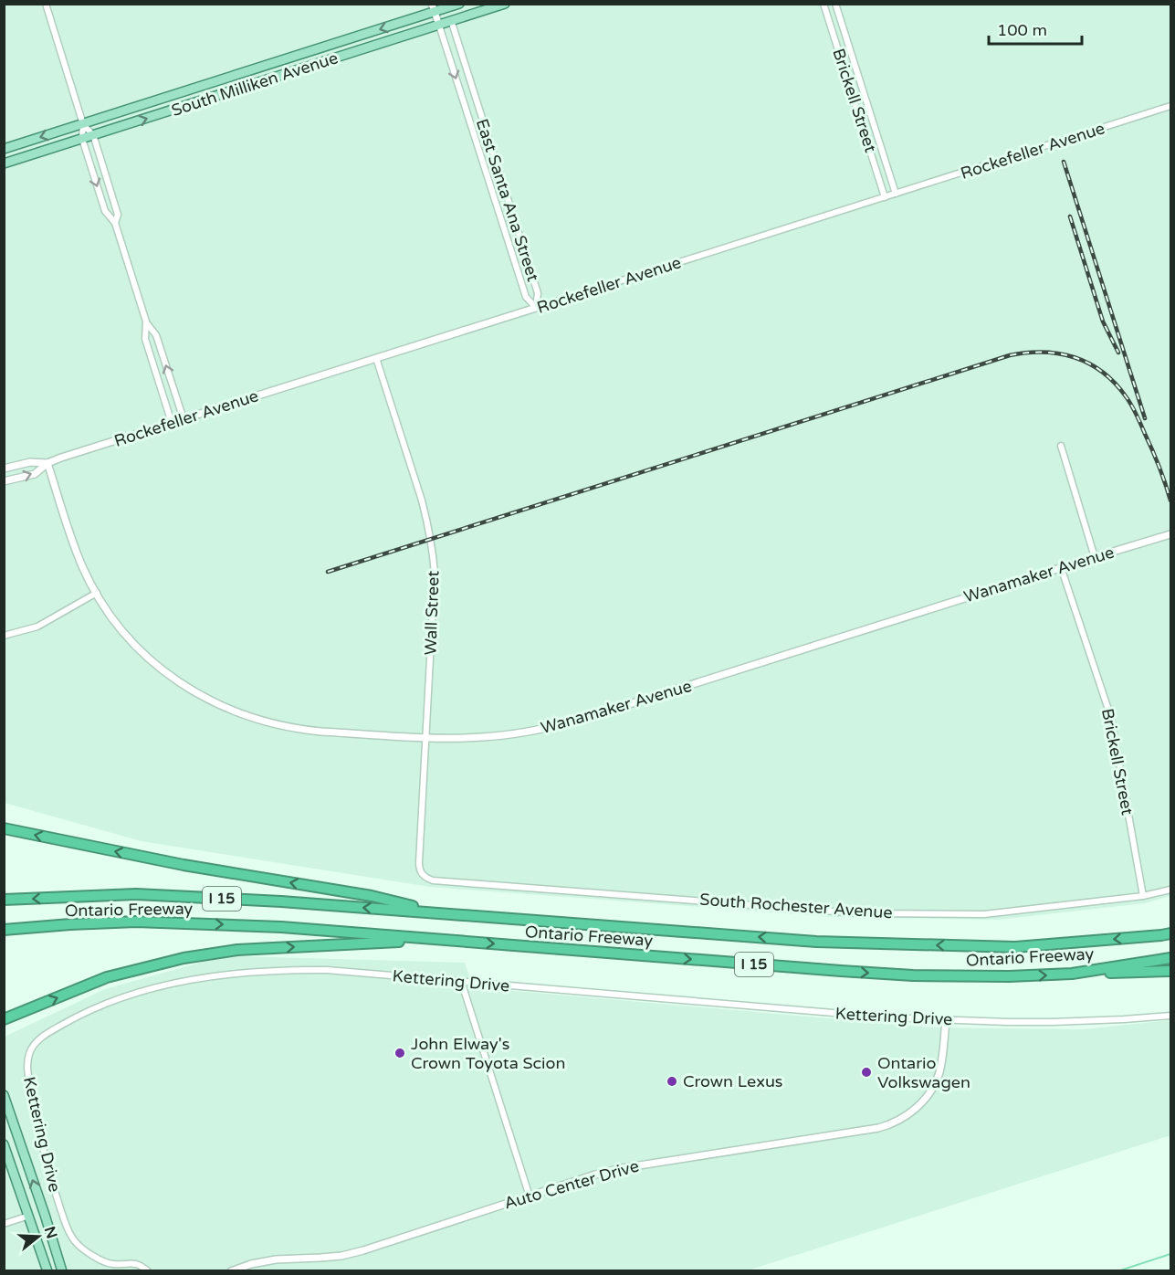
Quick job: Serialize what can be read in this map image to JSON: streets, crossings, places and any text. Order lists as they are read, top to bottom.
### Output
{
  "streets": {
    "highway": ["I 15", "Ontario Freeway"],
    "main road": ["South Milliken Avenue"],
    "street": [
      "Brickell Street",
      "Rockefeller Avenue",
      "East Santa Ana Street",
      "Wanamaker Avenue",
      "Wall Street",
      "South Rochester Avenue",
      "Kettering Drive",
      "Auto Center Drive"
    ]
  },
  "crossings": [
    ["South Milliken Avenue", "East Santa Ana Street"],
    ["Brickell Street", "Rockefeller Avenue"],
    ["Brickell Street", "Wanamaker Avenue"],
    ["Brickell Street", "South Rochester Avenue"],
    ["Rockefeller Avenue", "East Santa Ana Street"],
    ["Rockefeller Avenue", "Wanamaker Avenue"],
    ["Rockefeller Avenue", "Wall Street"],
    ["Wanamaker Avenue", "Wall Street"],
    ["Wall Street", "South Rochester Avenue"],
    ["Kettering Drive", "Auto Center Drive"]
  ],
  "places": ["John Elway's Crown Toyota Scion", "Ontario Volkswagen", "Crown Lexus"],
  "scale_bar": "100 m",
  "north": "right"
}
